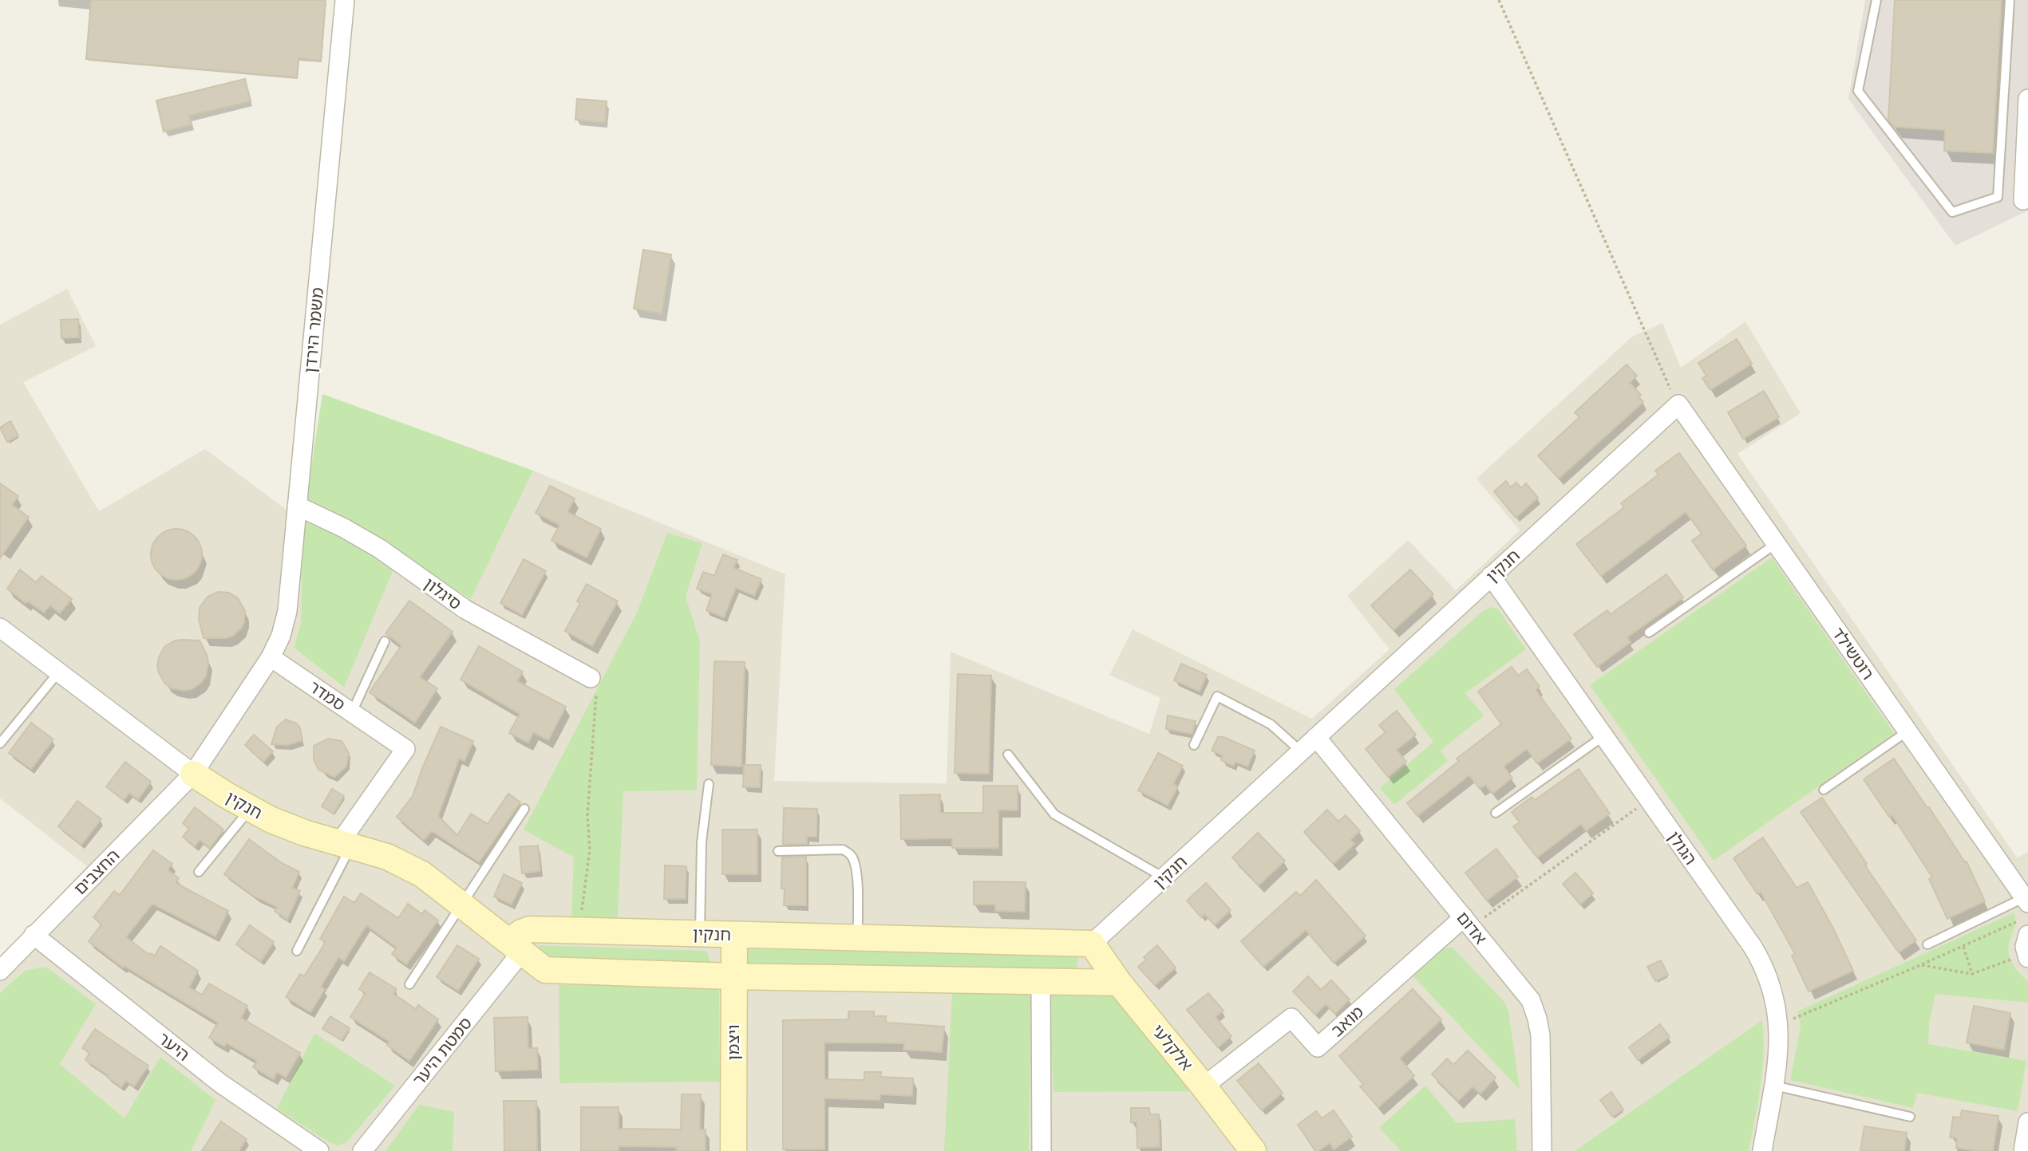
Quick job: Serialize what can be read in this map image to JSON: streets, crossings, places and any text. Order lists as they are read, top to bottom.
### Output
{
  "streets": {
    "street": [
      "משמר הירדן",
      "חנקין",
      "סיגלון",
      "רוטשילד",
      "סמדר",
      "הגולן",
      "החצבים",
      "אדום",
      "מואב",
      "ויצמן",
      "היער",
      "אלקלעי",
      "סמטת היער"
    ]
  },
  "crossings": [
    ["משמר הירדן", "סיגלון"],
    ["משמר הירדן", "סמדר"],
    ["חנקין", "רוטשילד"],
    ["חנקין", "סמדר"],
    ["חנקין", "הגולן"],
    ["חנקין", "החצבים"],
    ["חנקין", "אדום"],
    ["חנקין", "ויצמן"],
    ["חנקין", "אלקלעי"],
    ["חנקין", "סמטת היער"],
    ["החצבים", "היער"],
    ["אדום", "מואב"],
    ["מואב", "אלקלעי"]
  ]
}
